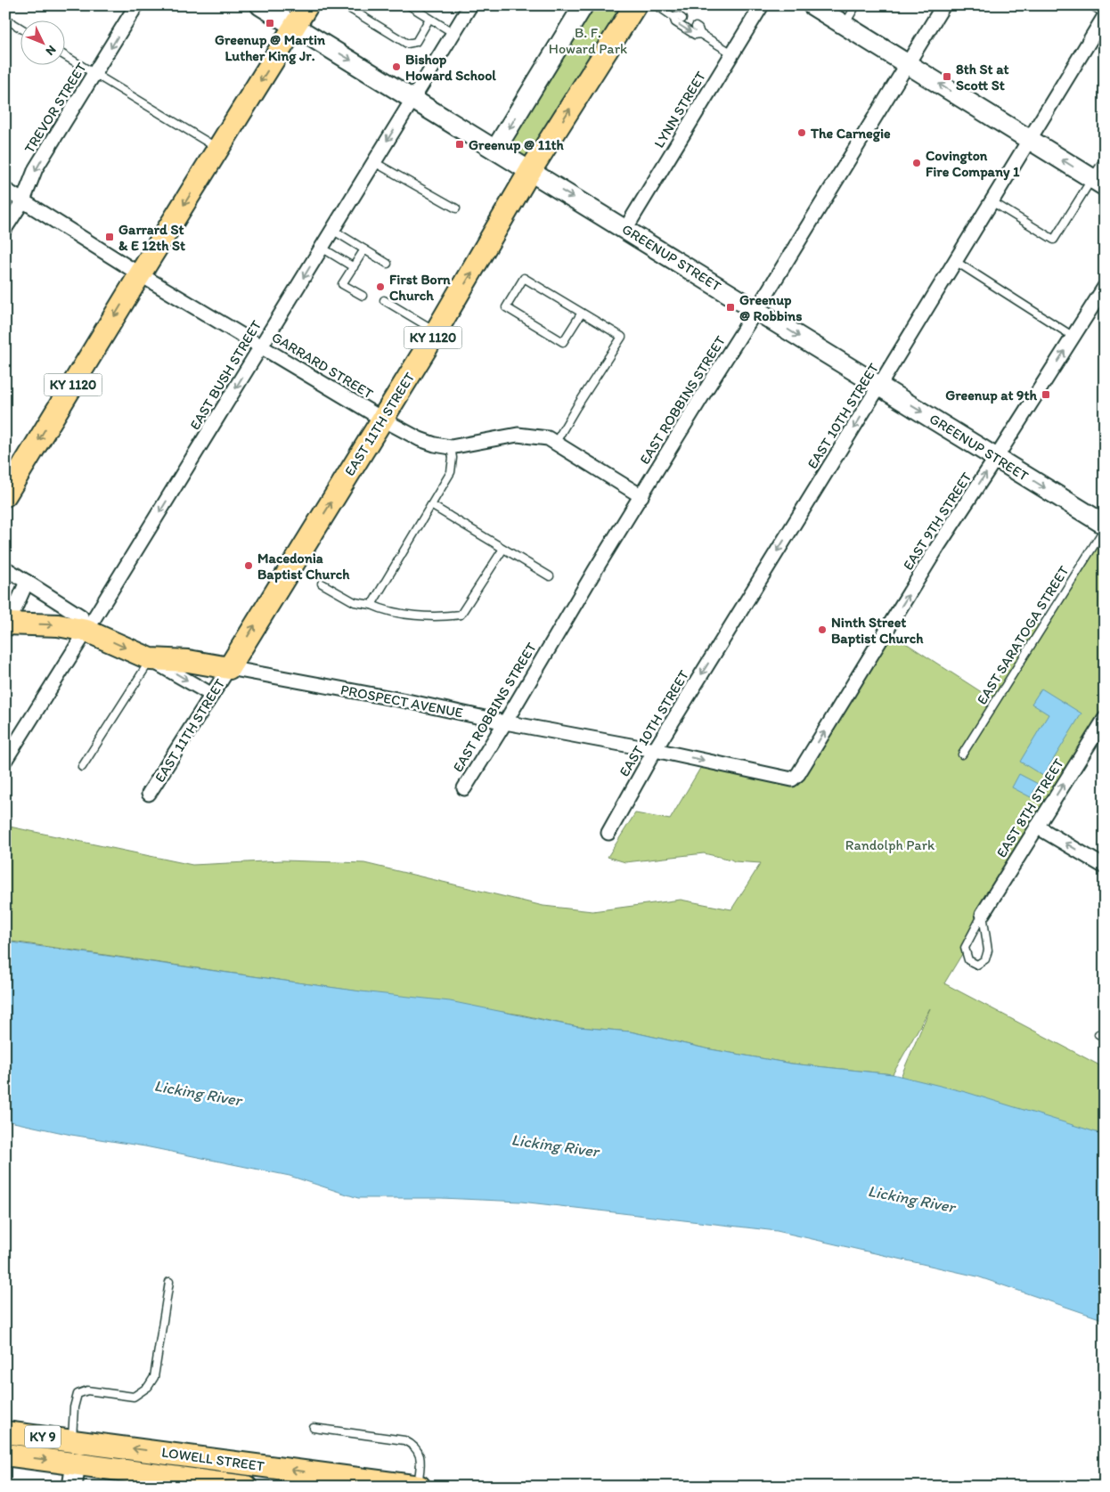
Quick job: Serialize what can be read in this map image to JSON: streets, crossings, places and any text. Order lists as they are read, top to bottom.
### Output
{
  "streets": {
    "main road": [
      "GREENUP STREET",
      "KY 1120",
      "EAST 11TH STREET",
      "PROSPECT AVENUE",
      "KY 9",
      "LOWELL STREET"
    ],
    "street": [
      "TREVOR STREET",
      "LYNN STREET",
      "GARRARD STREET",
      "EAST BUSH STREET",
      "EAST ROBBINS STREET",
      "EAST 10TH STREET",
      "EAST 9TH STREET",
      "EAST 8TH STREET"
    ],
    "lane": ["EAST SARATOGA STREET"]
  },
  "crossings": [
    ["TREVOR STREET", "GARRARD STREET"],
    ["LYNN STREET", "GREENUP STREET"],
    ["GREENUP STREET", "KY 1120"],
    ["GREENUP STREET", "EAST BUSH STREET"],
    ["GREENUP STREET", "EAST ROBBINS STREET"],
    ["GREENUP STREET", "EAST 10TH STREET"],
    ["GREENUP STREET", "EAST 11TH STREET"],
    ["GREENUP STREET", "EAST 9TH STREET"],
    ["GREENUP STREET", "EAST SARATOGA STREET"],
    ["KY 1120", "GARRARD STREET"],
    ["GARRARD STREET", "EAST BUSH STREET"],
    ["GARRARD STREET", "EAST ROBBINS STREET"],
    ["GARRARD STREET", "EAST 11TH STREET"],
    ["EAST BUSH STREET", "PROSPECT AVENUE"],
    ["EAST ROBBINS STREET", "PROSPECT AVENUE"],
    ["EAST 10TH STREET", "PROSPECT AVENUE"],
    ["EAST 11TH STREET", "PROSPECT AVENUE"],
    ["EAST 9TH STREET", "PROSPECT AVENUE"]
  ],
  "one_way": [
    "TREVOR STREET",
    "GREENUP STREET",
    "EAST BUSH STREET",
    "EAST 10TH STREET",
    "EAST 11TH STREET",
    "EAST 9TH STREET",
    "PROSPECT AVENUE",
    "EAST 8TH STREET"
  ],
  "water": ["Licking River"],
  "parks": ["B. F. Howard Park", "Randolph Park"],
  "places": {
    "transit": [
      "Greenup @ Martin Luther King Jr.",
      "8th St at Scott St",
      "Greenup @ 11th",
      "Garrard St & E 12th St",
      "Greenup @ Robbins",
      "Greenup at 9th"
    ],
    "other": [
      "Bishop Howard School",
      "The Carnegie",
      "Covington Fire Company 1",
      "First Born Church",
      "Macedonia Baptist Church",
      "Ninth Street Baptist Church"
    ]
  },
  "north": "bottom right"
}
